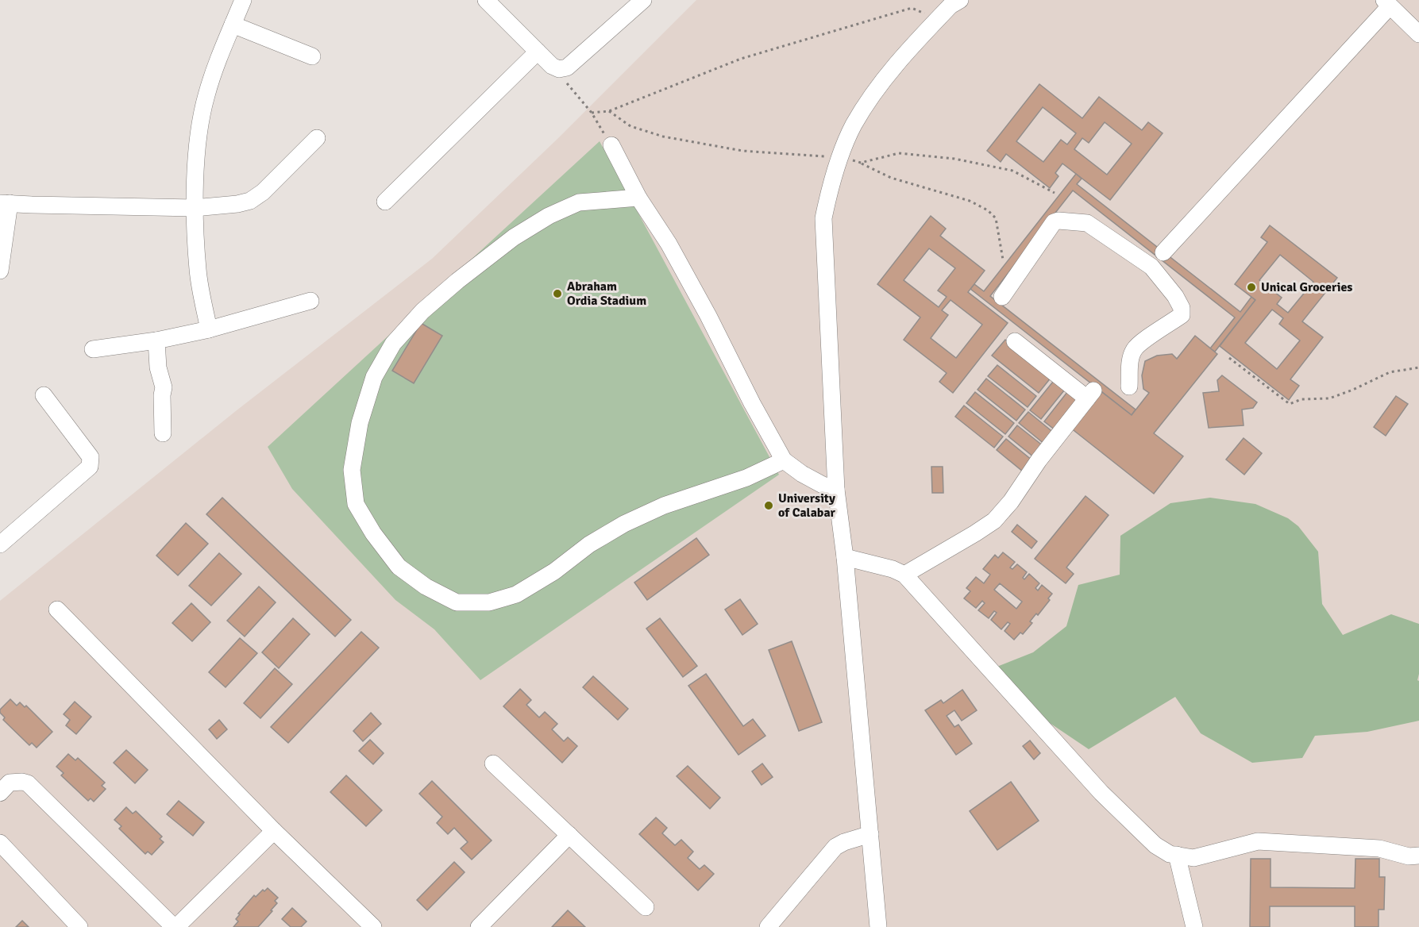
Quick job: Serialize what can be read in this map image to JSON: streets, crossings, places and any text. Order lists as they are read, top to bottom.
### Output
{
  "places": ["Unical Groceries", "Abraham Ordia Stadium", "University of Calabar"]
}
